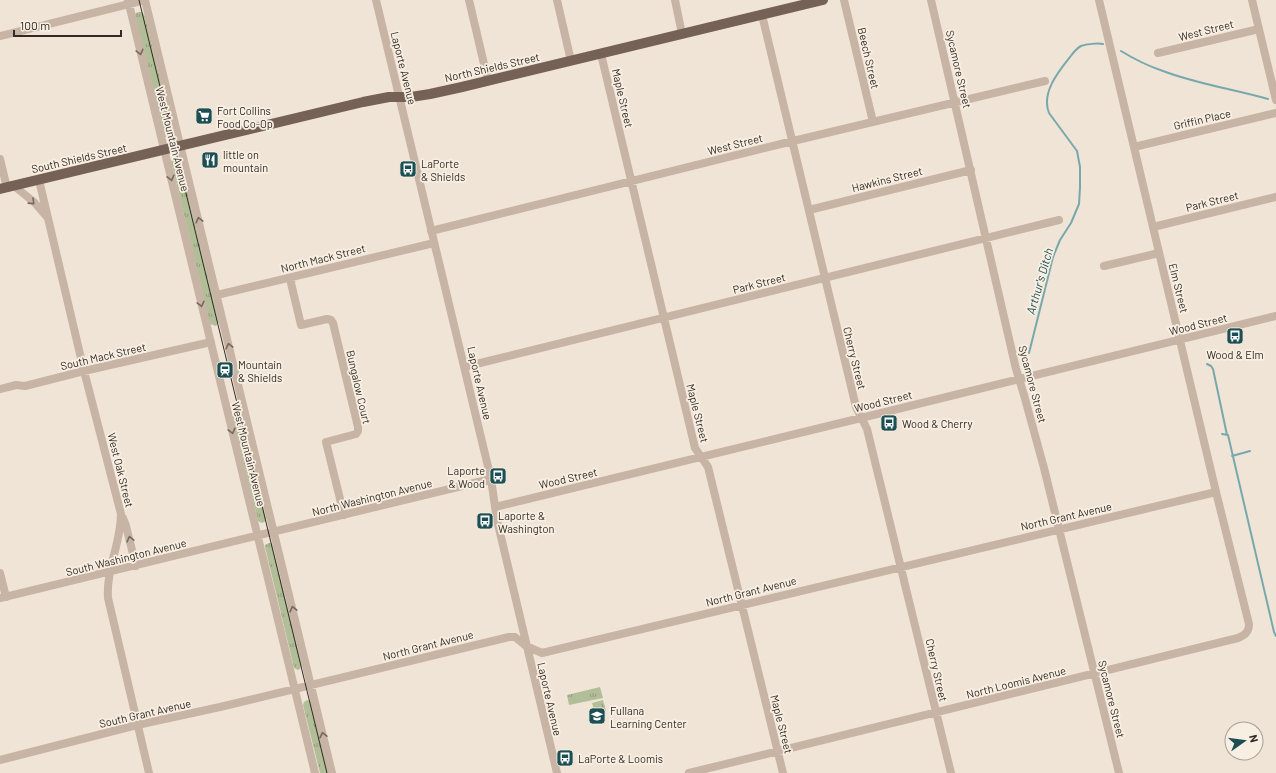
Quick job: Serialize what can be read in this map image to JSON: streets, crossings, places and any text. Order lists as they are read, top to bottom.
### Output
{
  "streets": {
    "main road": ["North Shields Street", "South Shields Street"],
    "street": [
      "West Street",
      "Beech Street",
      "Laporte Avenue",
      "Sycamore Street",
      "Maple Street",
      "Griffin Place",
      "West Mountain Avenue",
      "Hawkins Street",
      "Park Street",
      "North Mack Street",
      "Elm Street",
      "Wood Street",
      "South Mack Street",
      "Cherry Street",
      "Bungalow Court",
      "West Oak Street",
      "North Washington Avenue",
      "North Grant Avenue",
      "South Washington Avenue",
      "North Loomis Avenue",
      "South Grant Avenue"
    ]
  },
  "crossings": [
    ["West Street", "Beech Street"],
    ["West Street", "Laporte Avenue"],
    ["West Street", "Sycamore Street"],
    ["West Street", "Maple Street"],
    ["West Street", "Cherry Street"],
    ["North Shields Street", "Laporte Avenue"],
    ["North Shields Street", "Maple Street"],
    ["North Shields Street", "West Mountain Avenue"],
    ["North Shields Street", "South Shields Street"],
    ["North Shields Street", "Cherry Street"],
    ["Laporte Avenue", "Park Street"],
    ["Laporte Avenue", "North Mack Street"],
    ["Laporte Avenue", "Wood Street"],
    ["Laporte Avenue", "North Washington Avenue"],
    ["Laporte Avenue", "North Grant Avenue"],
    ["Sycamore Street", "Hawkins Street"],
    ["Sycamore Street", "Park Street"],
    ["Sycamore Street", "Wood Street"],
    ["Sycamore Street", "North Grant Avenue"],
    ["Sycamore Street", "North Loomis Avenue"],
    ["Maple Street", "Park Street"],
    ["Maple Street", "Wood Street"],
    ["Maple Street", "North Grant Avenue"],
    ["Maple Street", "North Loomis Avenue"],
    ["Griffin Place", "Elm Street"],
    ["West Mountain Avenue", "South Shields Street"],
    ["West Mountain Avenue", "North Mack Street"],
    ["West Mountain Avenue", "South Mack Street"],
    ["West Mountain Avenue", "North Washington Avenue"],
    ["West Mountain Avenue", "North Grant Avenue"],
    ["West Mountain Avenue", "South Washington Avenue"],
    ["West Mountain Avenue", "South Grant Avenue"],
    ["South Shields Street", "West Oak Street"],
    ["Hawkins Street", "Cherry Street"],
    ["Park Street", "Elm Street"],
    ["Park Street", "Cherry Street"],
    ["North Mack Street", "Bungalow Court"],
    ["Elm Street", "Wood Street"],
    ["Elm Street", "North Grant Avenue"],
    ["Elm Street", "North Loomis Avenue"],
    ["Wood Street", "Cherry Street"],
    ["South Mack Street", "West Oak Street"],
    ["Cherry Street", "North Grant Avenue"],
    ["Cherry Street", "North Loomis Avenue"],
    ["Bungalow Court", "North Washington Avenue"],
    ["West Oak Street", "South Washington Avenue"],
    ["West Oak Street", "South Grant Avenue"],
    ["North Washington Avenue", "South Washington Avenue"],
    ["North Grant Avenue", "South Grant Avenue"]
  ],
  "water": ["Arthur's Ditch"],
  "places": {
    "supermarket": ["Fort Collins Food Co-Op"],
    "restaurant": ["little on mountain"],
    "bus stop": [
      "LaPorte & Shields",
      "Wood & Elm",
      "Wood & Cherry",
      "Laporte & Wood",
      "Laporte & Washington",
      "LaPorte & Loomis"
    ],
    "station": ["Mountain & Shields"],
    "school or university": ["Fullana Learning Center"]
  },
  "scale_bar": "100 m",
  "north": "right"
}
